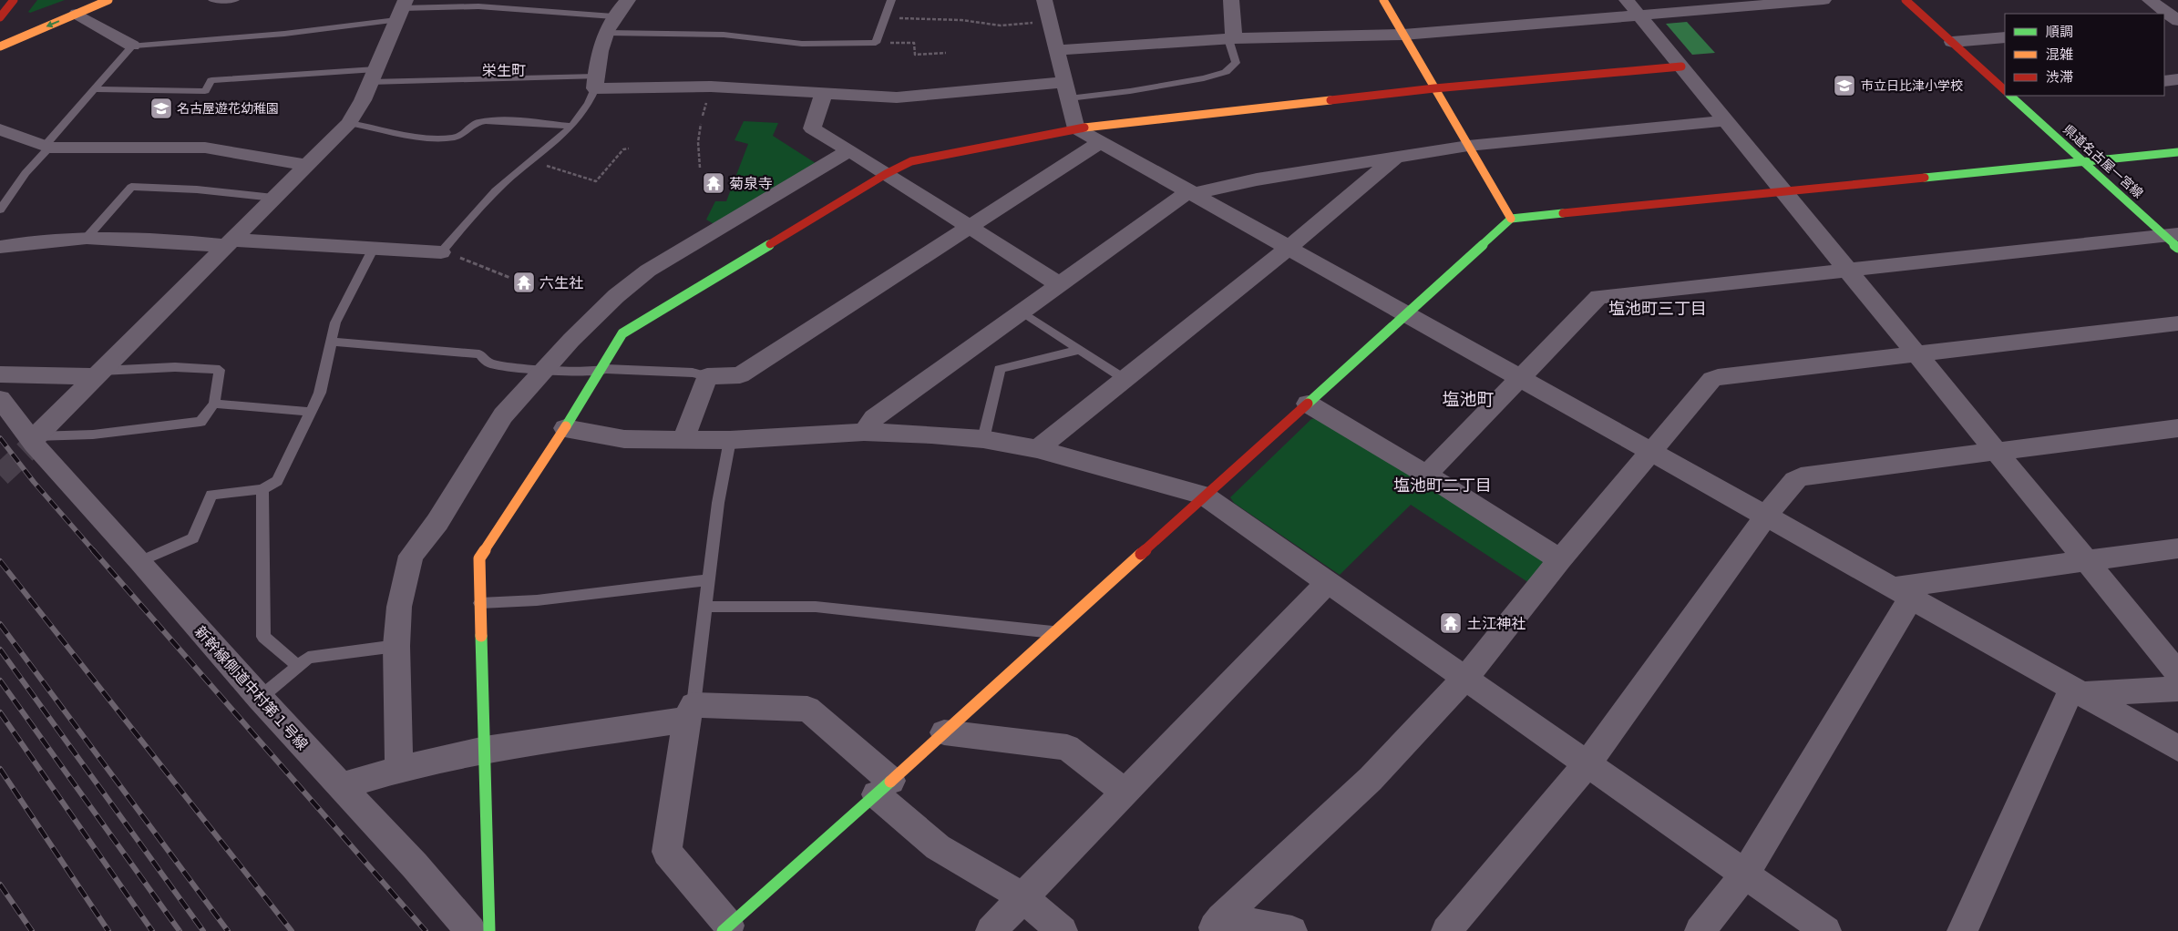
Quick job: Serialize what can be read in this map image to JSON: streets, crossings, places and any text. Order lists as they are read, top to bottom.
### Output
{
  "streets": {
    "street": ["県道名古屋一宮線", "新幹線側道中村第１号線"]
  },
  "districts": [
    "栄生町",
    "塩池町三丁目",
    "塩池町",
    "塩池町二丁目"
  ],
  "places": {
    "school or university": ["市立日比津小学校", "名古屋遊花幼稚園"],
    "temple": ["菊泉寺", "六生社", "土江神社"]
  },
  "legend": ["順調", "混雑", "渋滞"]
}
